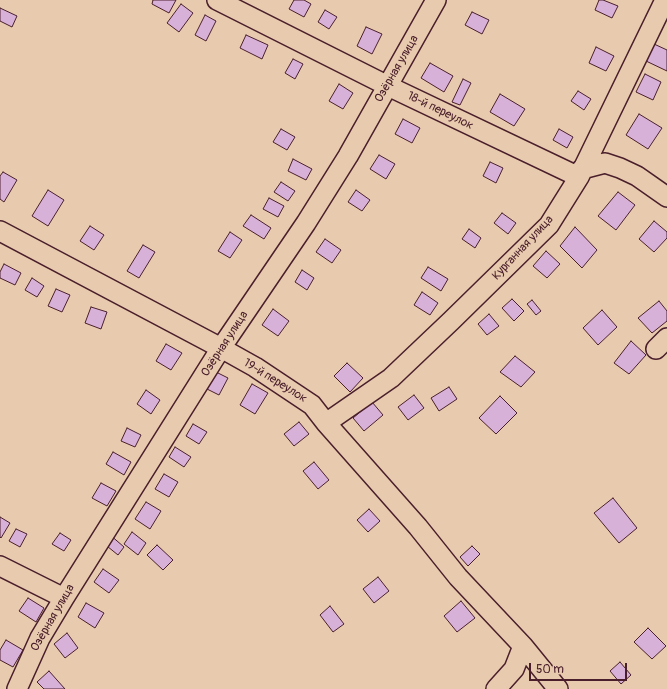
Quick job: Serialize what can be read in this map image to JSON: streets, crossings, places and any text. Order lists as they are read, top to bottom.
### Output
{
  "streets": {
    "street": [
      "Озёрная улица",
      "18-й переулок",
      "Курганная улица",
      "19-й переулок"
    ]
  },
  "crossings": [
    ["Озёрная улица", "18-й переулок"],
    ["Озёрная улица", "19-й переулок"],
    ["18-й переулок", "Курганная улица"],
    ["Курганная улица", "19-й переулок"]
  ],
  "scale_bar": "50 m"
}
